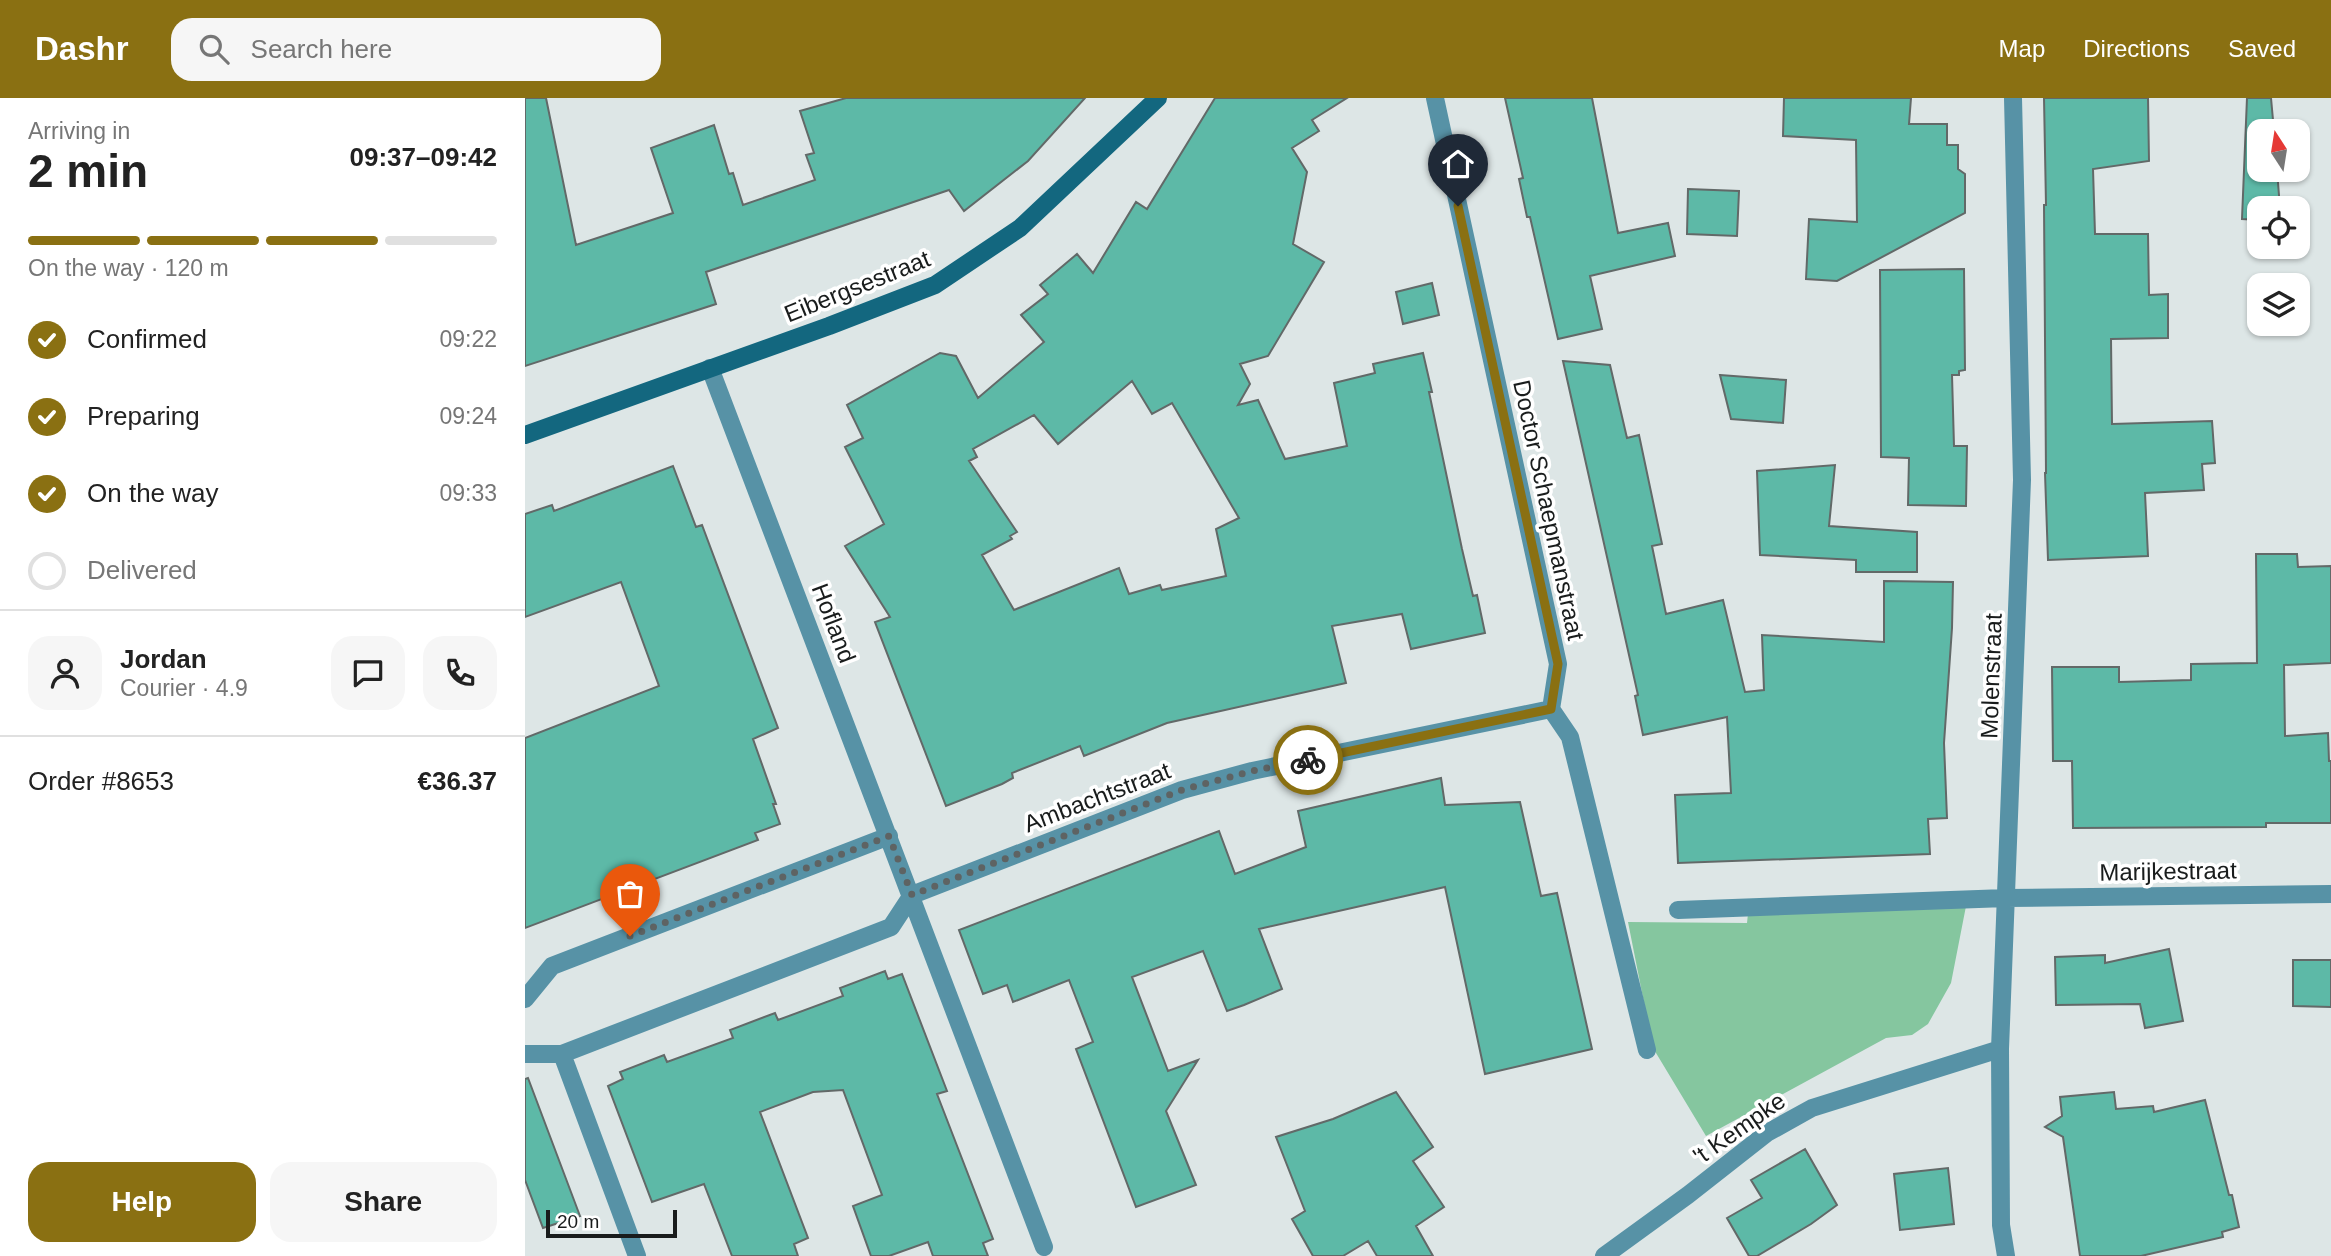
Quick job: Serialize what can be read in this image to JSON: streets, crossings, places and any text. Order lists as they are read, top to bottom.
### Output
{
  "streets": {
    "main road": ["Eibergsestraat"],
    "street": [
      "Doctor Schaepmanstraat",
      "Hofland",
      "Molenstraat",
      "Ambachtstraat",
      "Marijkestraat",
      "'t Kempke"
    ]
  },
  "crossings": [
    ["Eibergsestraat", "Hofland"],
    ["Doctor Schaepmanstraat", "Ambachtstraat"],
    ["Hofland", "Ambachtstraat"],
    ["Molenstraat", "Marijkestraat"],
    ["Molenstraat", "'t Kempke"]
  ],
  "scale_bar": "20 m",
  "north": "top",
  "page": {
    "header": "Dashr",
    "search": "Search here",
    "nav": ["Map", "Directions", "Saved"],
    "heading": ["2 min", "Arriving in", "09:37–09:42"],
    "panel": [
      "Jordan",
      "Courier · 4.9",
      "Order #8653",
      "€36.37"
    ],
    "bar": "On the way · 120 m",
    "list": [
      ["Confirmed", "09:22"],
      ["Preparing", "09:24"],
      ["On the way", "09:33"],
      "Delivered"
    ],
    "buttons": ["Help", "Share"],
    "scale": "20 m"
  }
}
